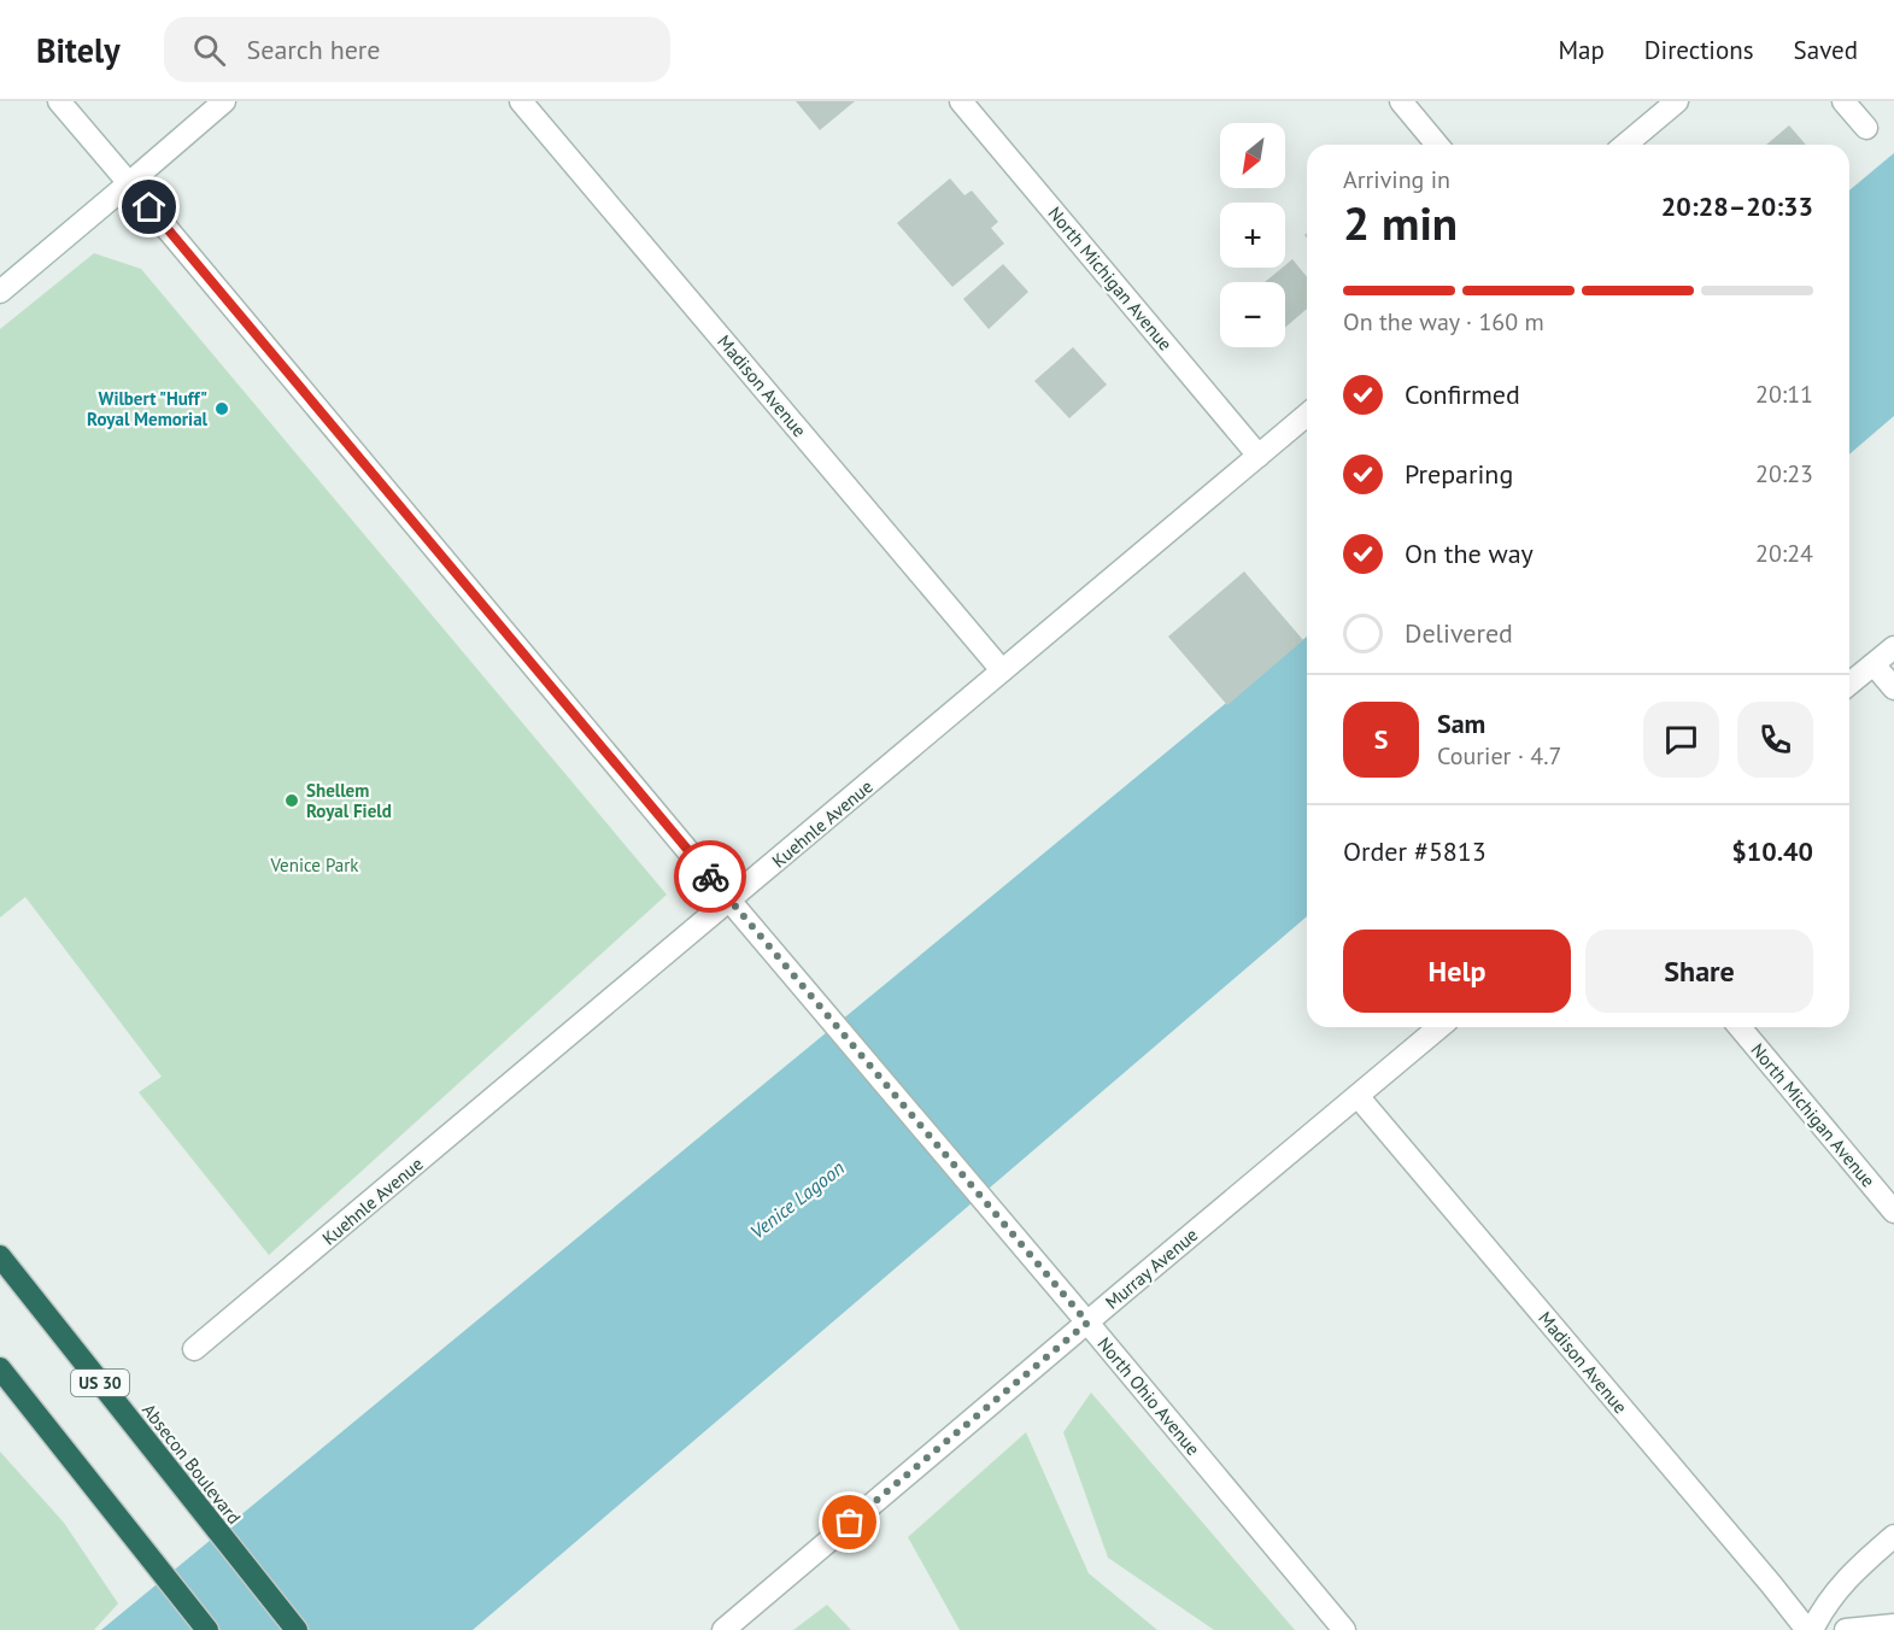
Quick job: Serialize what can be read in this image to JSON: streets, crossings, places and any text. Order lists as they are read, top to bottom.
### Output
{
  "streets": {
    "highway": ["US 30", "Absecon Boulevard"],
    "street": [
      "North Michigan Avenue",
      "Madison Avenue",
      "Kuehnle Avenue",
      "Murray Avenue",
      "North Ohio Avenue"
    ]
  },
  "crossings": [
    ["North Michigan Avenue", "Kuehnle Avenue"],
    ["Madison Avenue", "Kuehnle Avenue"],
    ["Madison Avenue", "Murray Avenue"],
    ["Kuehnle Avenue", "North Ohio Avenue"],
    ["Murray Avenue", "North Ohio Avenue"]
  ],
  "water": ["Venice Lagoon"],
  "parks": ["Venice Park"],
  "places": ["Wilbert \"Huff\" Royal Memorial", "Shellem Royal Field"],
  "north": "bottom left",
  "page": {
    "header": "Bitely",
    "search": "Search here",
    "nav": ["Map", "Directions", "Saved"],
    "map_buttons": ["+", "−"],
    "heading": ["2 min", "Arriving in", "20:28–20:33"],
    "panel": [
      "Sam",
      "Courier · 4.7",
      "Order #5813",
      "$10.40"
    ],
    "bar": "On the way · 160 m",
    "list": [
      ["Confirmed", "20:11"],
      ["Preparing", "20:23"],
      ["On the way", "20:24"],
      "Delivered"
    ],
    "round": "S",
    "buttons": ["Help", "Share"]
  }
}
